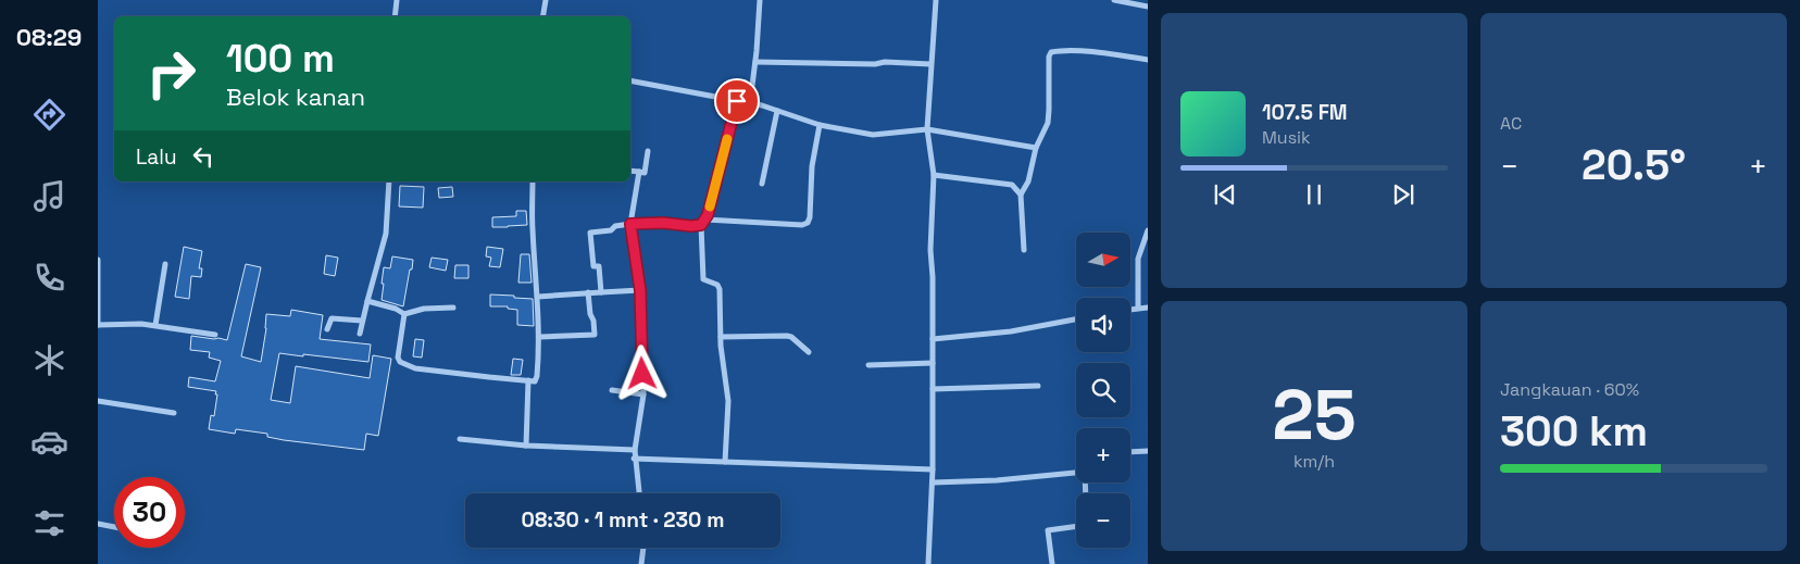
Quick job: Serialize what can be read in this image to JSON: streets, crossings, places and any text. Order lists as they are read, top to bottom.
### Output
{
  "north": "right",
  "page": {
    "tabs": "08:29",
    "tile": [
      "AC",
      ["25", "km/h"],
      ["Jangkauan · 60%", "300 km"]
    ],
    "turn": ["100 m", "Belok kanan"],
    "song": ["107.5 FM", "Musik"],
    "then": "Lalu",
    "heat": ["−", "20.5°", "+"],
    "map_buttons": ["+", "−"],
    "limit": "30",
    "trip": "08:30 · 1 mnt · 230 m"
  }
}
